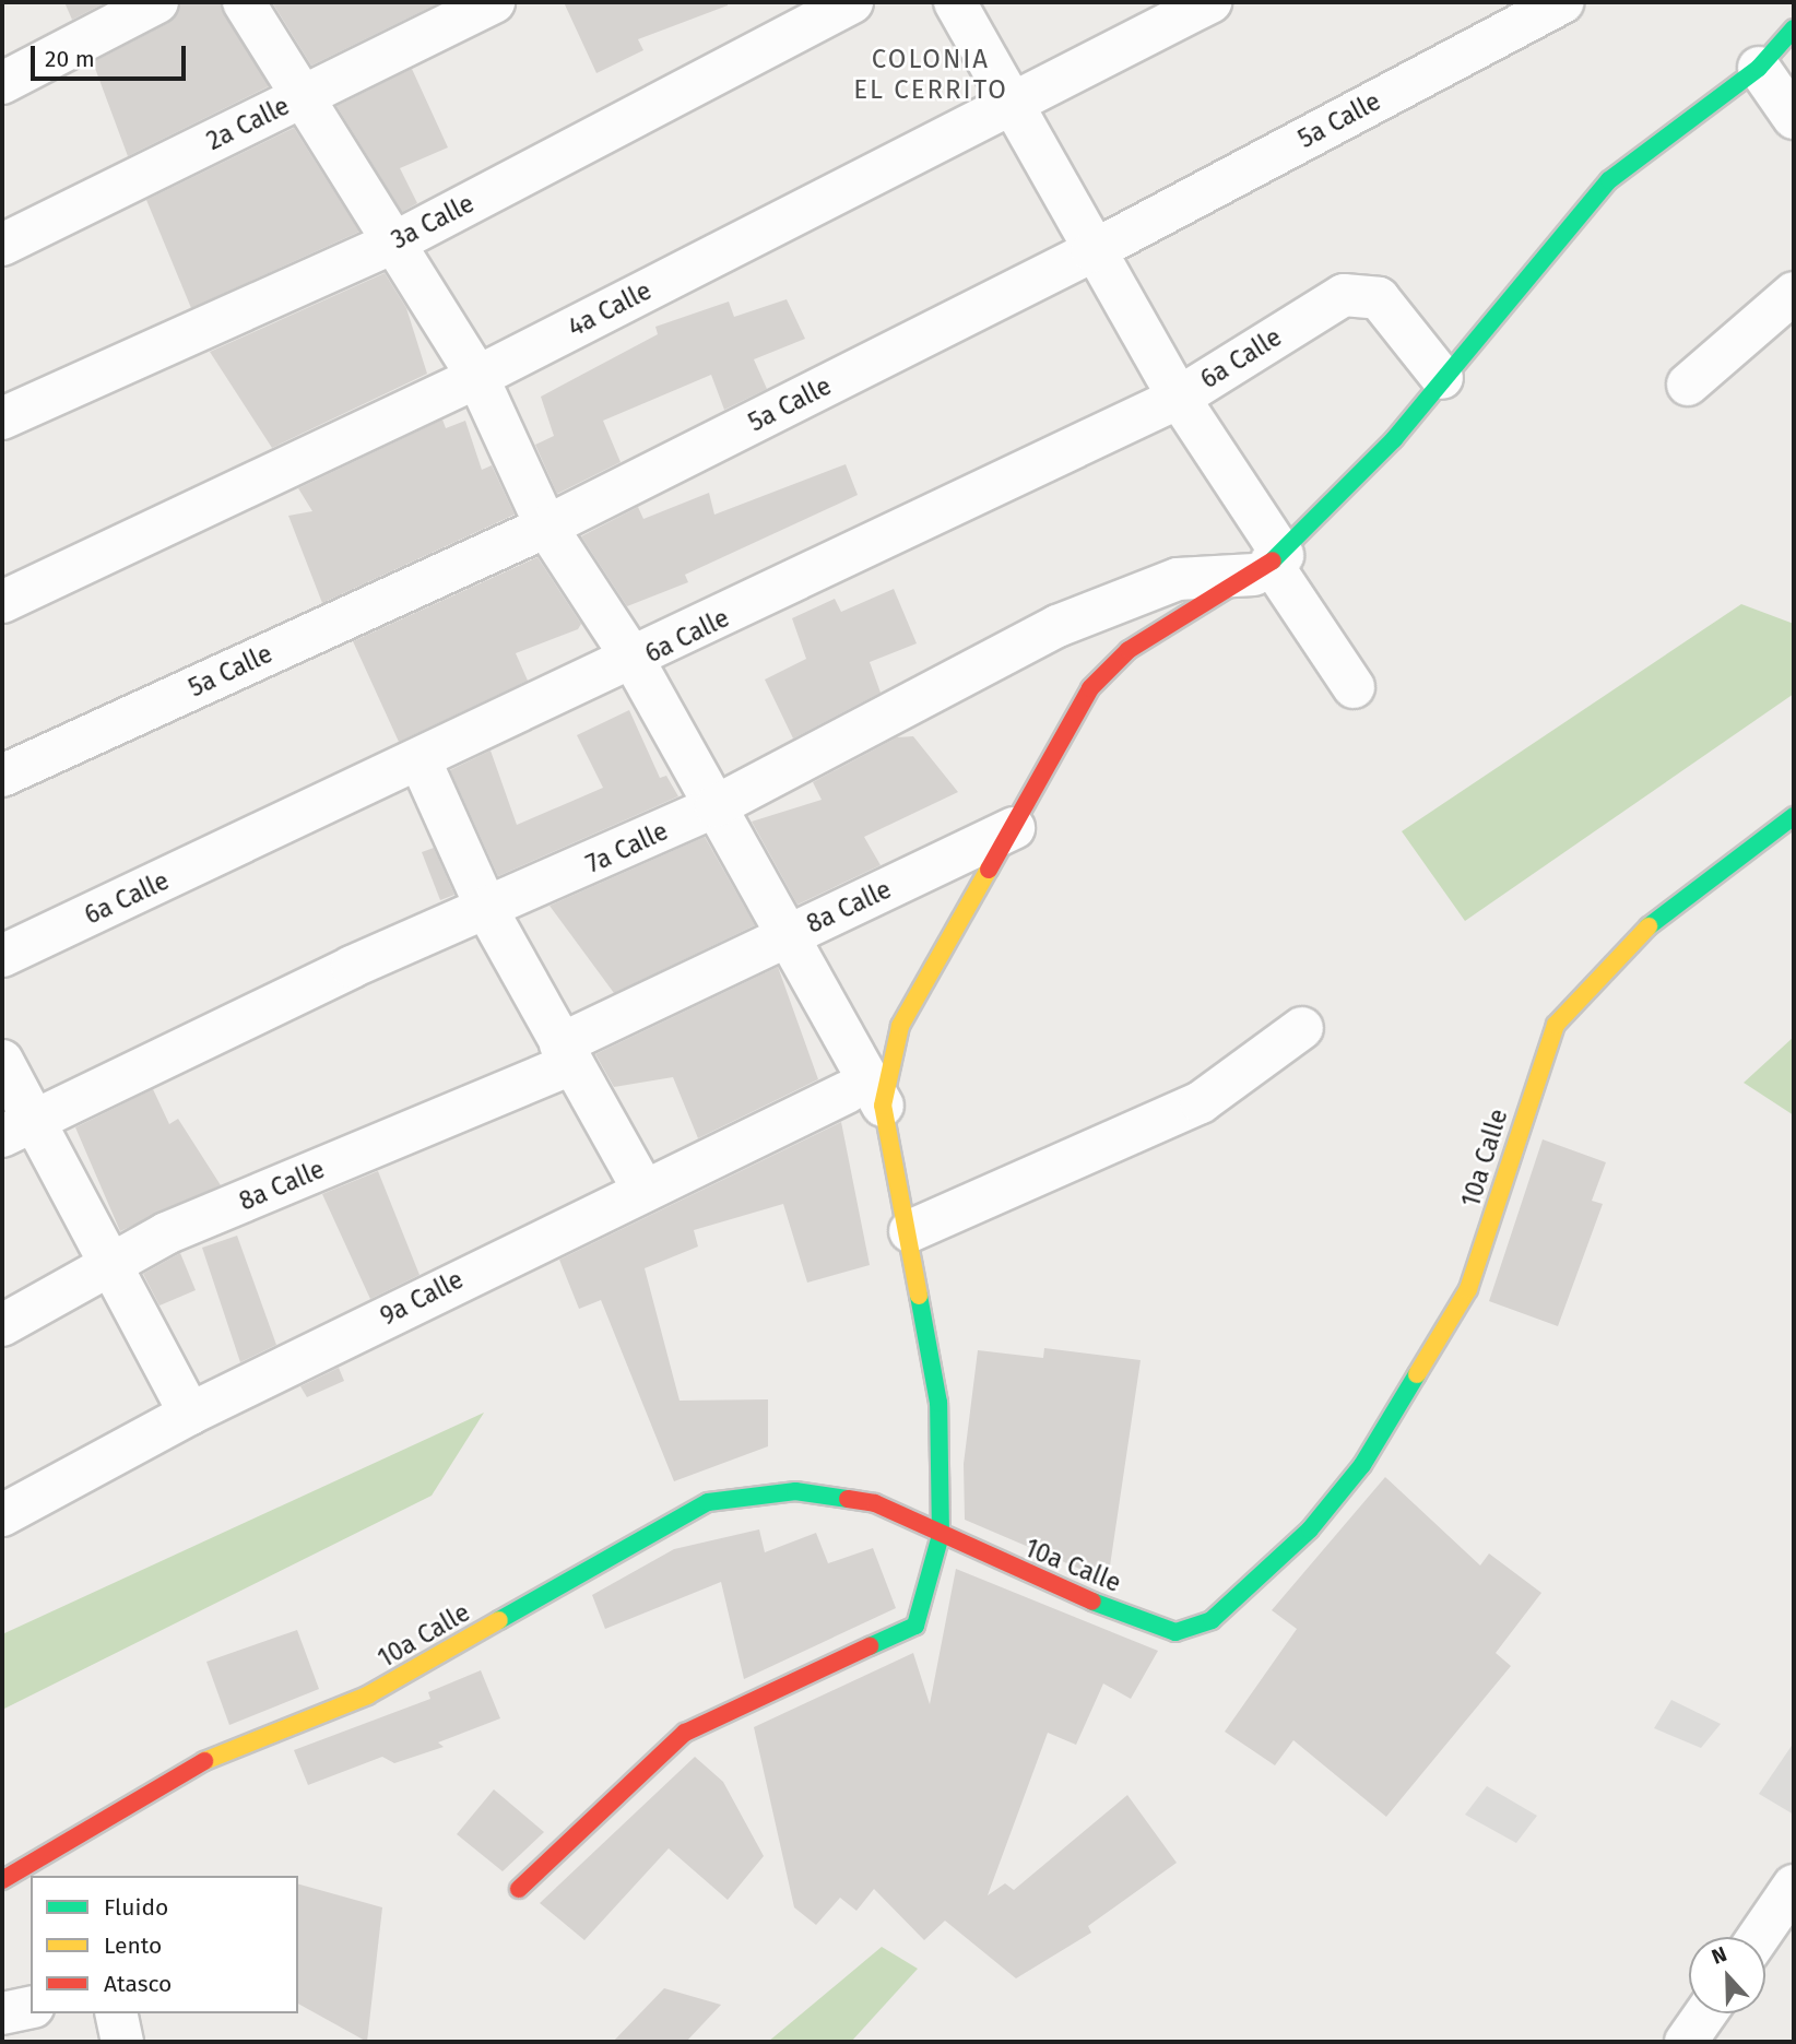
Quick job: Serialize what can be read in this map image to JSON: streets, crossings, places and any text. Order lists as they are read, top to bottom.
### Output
{
  "streets": {
    "street": [
      "5a Calle",
      "2a Calle",
      "3a Calle",
      "4a Calle",
      "6a Calle",
      "7a Calle",
      "8a Calle",
      "10a Calle",
      "9a Calle"
    ]
  },
  "districts": ["COLONIA EL CERRITO"],
  "legend": ["Fluido", "Lento", "Atasco"],
  "scale_bar": "20 m",
  "north": "top"
}
